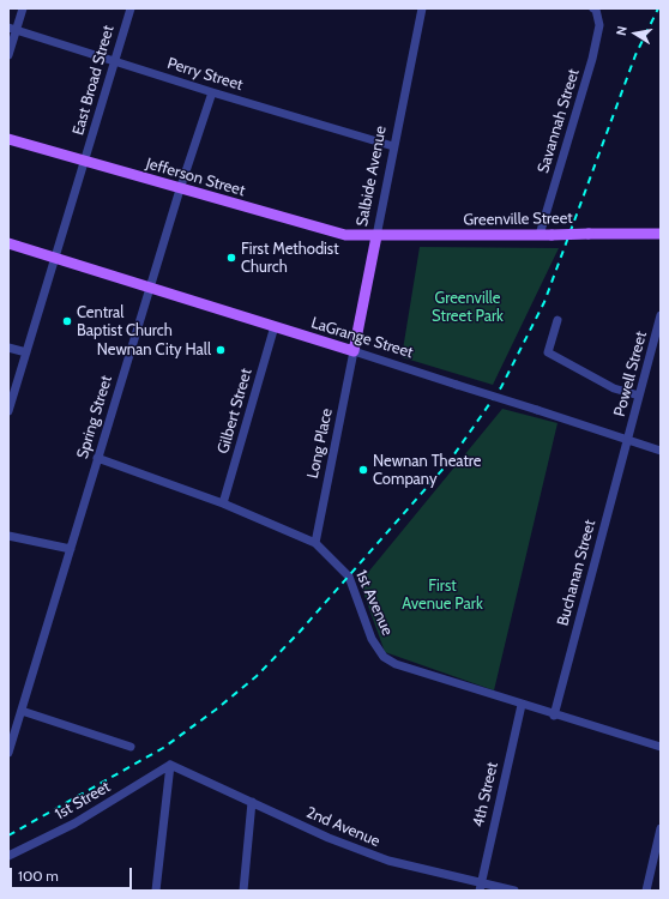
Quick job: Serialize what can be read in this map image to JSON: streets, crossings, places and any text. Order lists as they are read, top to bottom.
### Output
{
  "streets": {
    "main road": [
      "Salbide Avenue",
      "Jefferson Street",
      "Greenville Street",
      "LaGrange Street"
    ],
    "street": [
      "Perry Street",
      "East Broad Street",
      "Savannah Street",
      "Powell Street",
      "Gilbert Street",
      "Spring Street",
      "Long Place",
      "Buchanan Street",
      "1st Avenue",
      "4th Street",
      "1st Street",
      "2nd Avenue"
    ]
  },
  "crossings": [
    ["Perry Street", "East Broad Street"],
    ["Perry Street", "Salbide Avenue"],
    ["Perry Street", "Spring Street"],
    ["East Broad Street", "Jefferson Street"],
    ["East Broad Street", "LaGrange Street"],
    ["Savannah Street", "Greenville Street"],
    ["Salbide Avenue", "Jefferson Street"],
    ["Salbide Avenue", "Greenville Street"],
    ["Salbide Avenue", "LaGrange Street"],
    ["Salbide Avenue", "Long Place"],
    ["Jefferson Street", "Greenville Street"],
    ["Jefferson Street", "Spring Street"],
    ["LaGrange Street", "Powell Street"],
    ["LaGrange Street", "Gilbert Street"],
    ["LaGrange Street", "Spring Street"],
    ["LaGrange Street", "Long Place"],
    ["LaGrange Street", "Buchanan Street"],
    ["Powell Street", "Buchanan Street"],
    ["Gilbert Street", "1st Avenue"],
    ["Spring Street", "1st Avenue"],
    ["Long Place", "1st Avenue"],
    ["Buchanan Street", "1st Avenue"],
    ["1st Avenue", "4th Street"],
    ["4th Street", "2nd Avenue"],
    ["1st Street", "2nd Avenue"]
  ],
  "parks": ["Greenville Street Park", "First Avenue Park"],
  "places": [
    "First Methodist Church",
    "Central Baptist Church",
    "Newnan City Hall",
    "Newnan Theatre Company"
  ],
  "scale_bar": "100 m",
  "north": "left"
}
